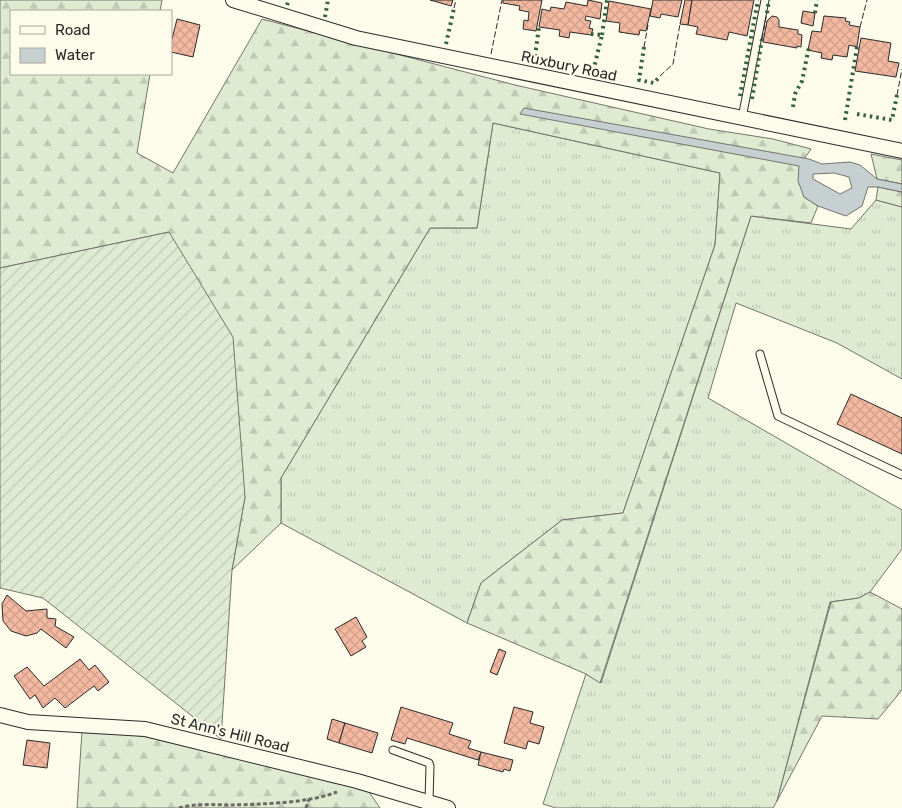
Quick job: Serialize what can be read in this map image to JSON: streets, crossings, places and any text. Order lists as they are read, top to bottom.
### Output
{
  "streets": {
    "street": ["Ruxbury Road", "St Ann's Hill Road"]
  },
  "legend": ["Road", "Water"]
}
